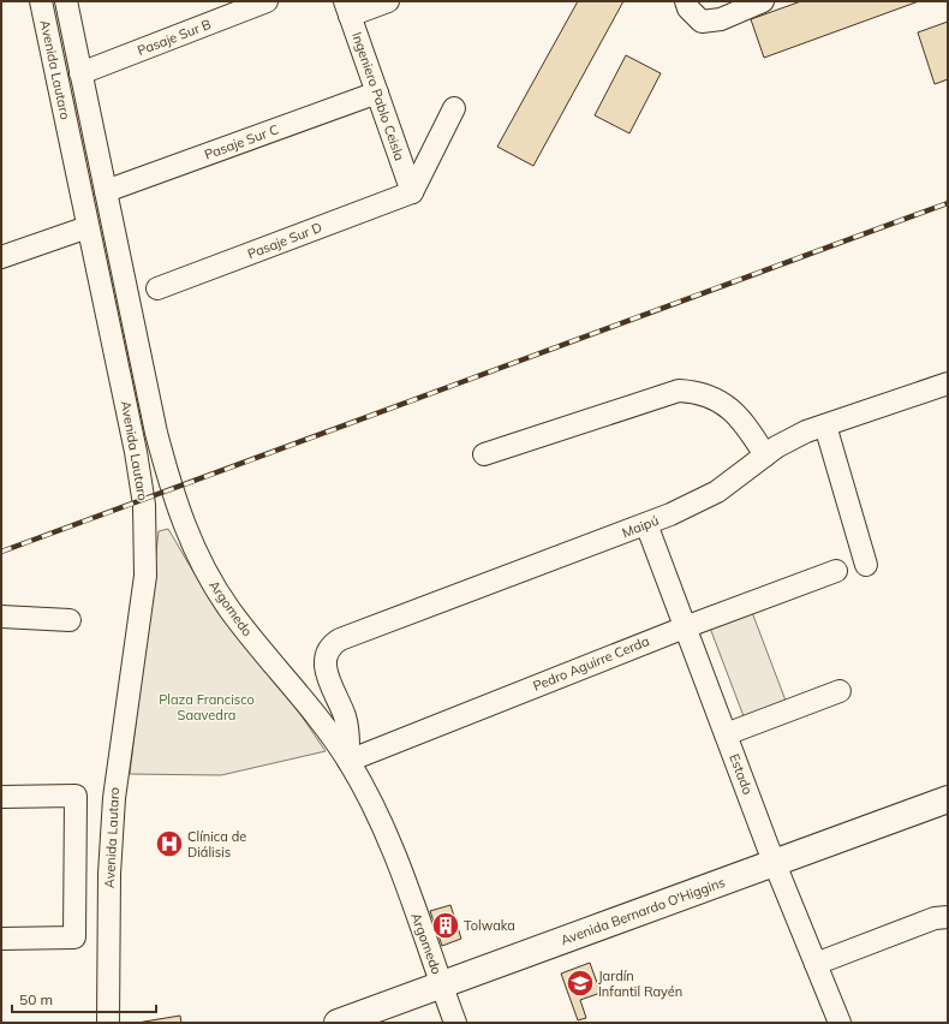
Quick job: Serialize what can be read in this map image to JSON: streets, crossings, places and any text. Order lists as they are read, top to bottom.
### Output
{
  "streets": {
    "main road": ["Avenida Bernardo O'Higgins"],
    "street": [
      "Pasaje Sur B",
      "Avenida Lautaro",
      "Ingeniero Pablo Ceisla",
      "Pasaje Sur C",
      "Pasaje Sur D",
      "Maipú",
      "Argomedo",
      "Pedro Aguirre Cerda",
      "Estado"
    ]
  },
  "crossings": [
    ["Pasaje Sur B", "Avenida Lautaro"],
    ["Avenida Lautaro", "Pasaje Sur C"],
    ["Avenida Lautaro", "Argomedo"],
    ["Ingeniero Pablo Ceisla", "Pasaje Sur C"],
    ["Ingeniero Pablo Ceisla", "Pasaje Sur D"],
    ["Maipú", "Argomedo"],
    ["Maipú", "Estado"],
    ["Argomedo", "Pedro Aguirre Cerda"],
    ["Argomedo", "Avenida Bernardo O'Higgins"],
    ["Pedro Aguirre Cerda", "Estado"],
    ["Estado", "Avenida Bernardo O'Higgins"]
  ],
  "parks": ["Plaza Francisco Saavedra"],
  "places": {
    "hospital": ["Clínica de Diálisis"],
    "building": ["Tolwaka"],
    "school or university": ["Jardín Infantil Rayén"]
  },
  "scale_bar": "50 m"
}
